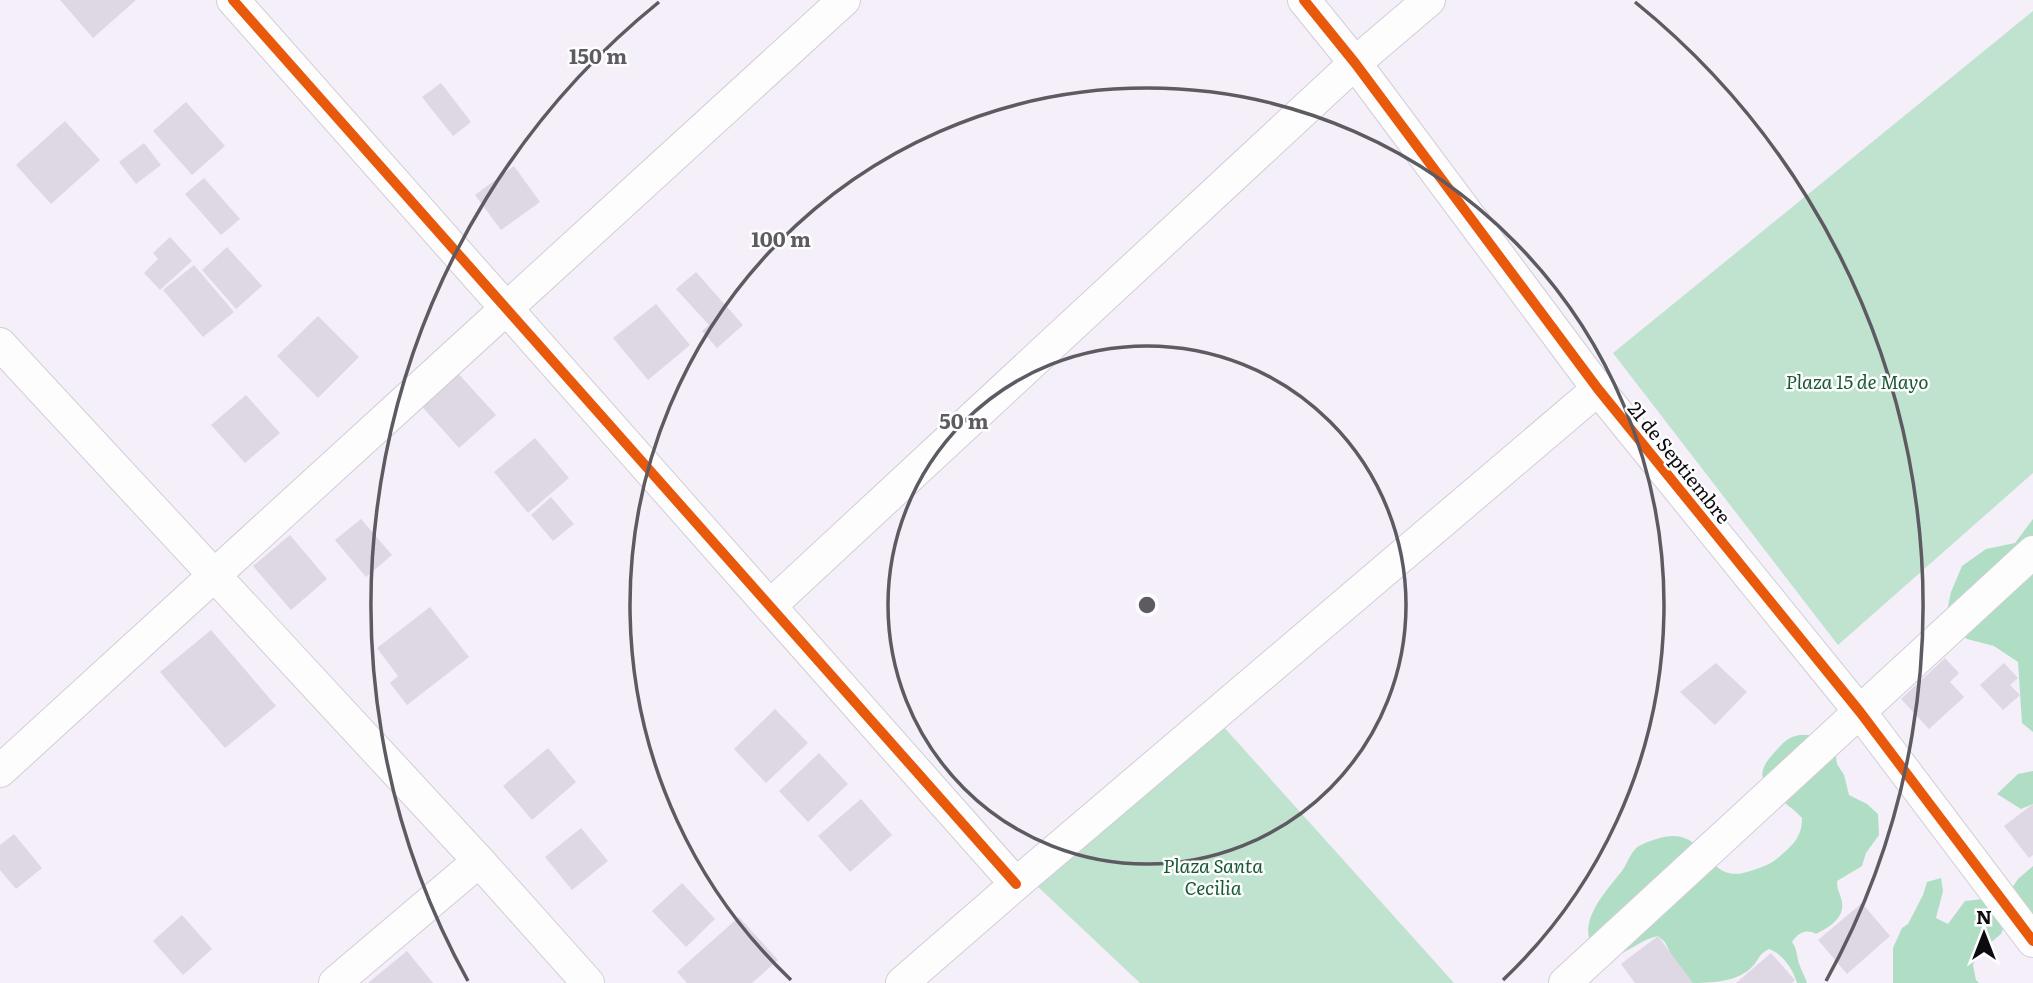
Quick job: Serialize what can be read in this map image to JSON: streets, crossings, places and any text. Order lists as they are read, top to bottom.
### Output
{
  "streets": {
    "street": ["21 de Septiembre"]
  },
  "parks": ["Plaza 15 de Mayo", "Plaza Santa Cecilia"],
  "north": "top",
  "rings": ["150 m", "100 m", "50 m"]
}
